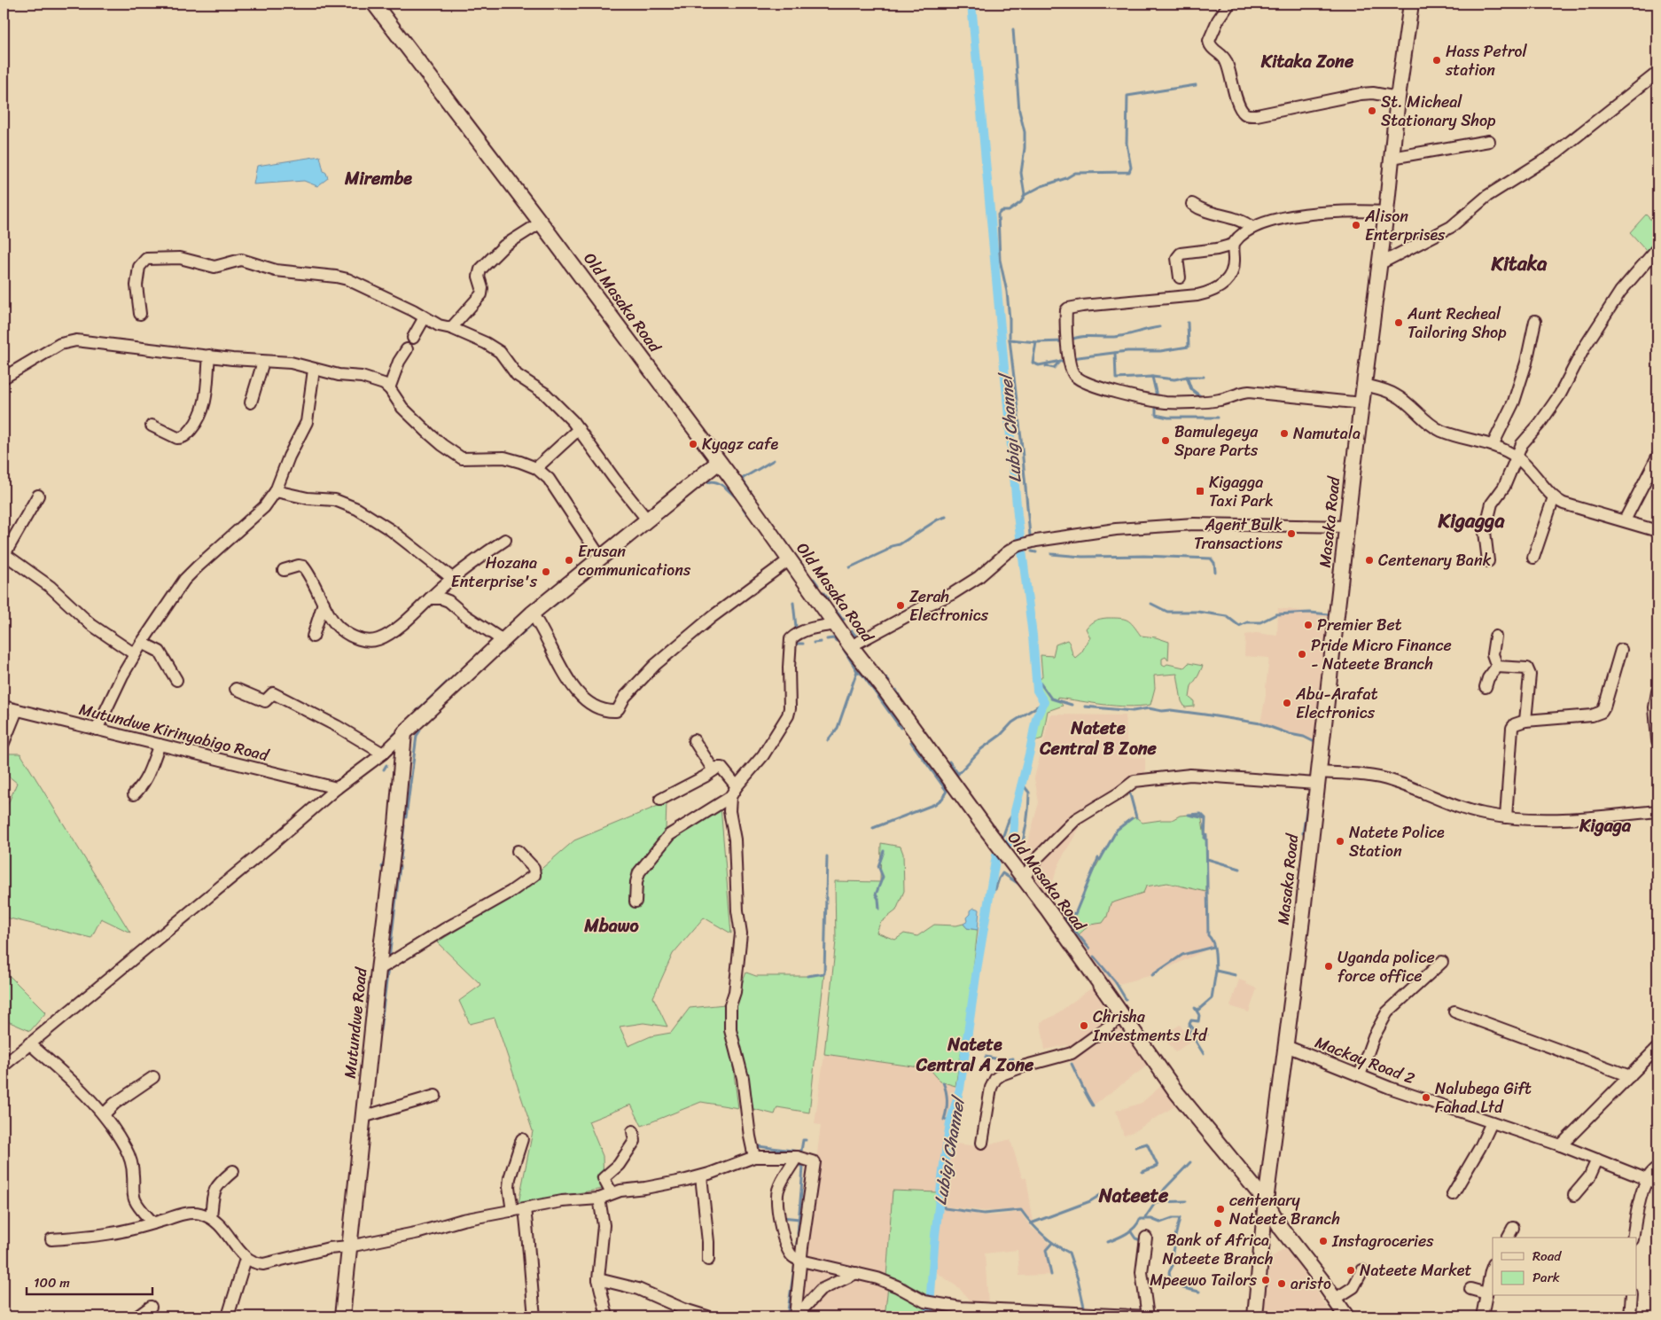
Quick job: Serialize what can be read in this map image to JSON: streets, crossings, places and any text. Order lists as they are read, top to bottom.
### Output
{
  "streets": {
    "main road": ["Old Masaka Road", "Masaka Road", "Mutundwe Road"],
    "street": ["Mutundwe Kirinyabigo Road", "Mackay Road 2"]
  },
  "crossings": [
    ["Old Masaka Road", "Masaka Road"],
    ["Masaka Road", "Mackay Road 2"]
  ],
  "districts": [
    "Kitaka Zone",
    "Mirembe",
    "Kitaka",
    "Kigagga",
    "Natete Central B Zone",
    "Kigaga",
    "Mbawo",
    "Natete Central A Zone",
    "Nateete"
  ],
  "water": ["Lubigi Channel"],
  "places": {
    "other": [
      "Hass Petrol station",
      "St. Micheal Stationary Shop",
      "Alison Enterprises",
      "Aunt Recheal Tailoring Shop",
      "Namutala",
      "Bamulegeya Spare Parts",
      "Kyagz cafe",
      "Agent Bulk Transactions",
      "Erusan communications",
      "Centenary Bank",
      "Hozana Enterprise's",
      "Zerah Electronics",
      "Premier Bet",
      "Pride Micro Finance - Nateete Branch",
      "Abu-Arafat Electronics",
      "Natete Police Station",
      "Uganda police force office",
      "Chrisha Investments Ltd",
      "Nalubega Gift Fahad Ltd",
      "centenary Nateete Branch",
      "Bank of Africa Nateete Branch",
      "Instagroceries",
      "Nateete Market",
      "Mpeewo Tailors",
      "aristo"
    ],
    "transit": ["Kigagga Taxi Park"]
  },
  "legend": ["Road", "Park"],
  "scale_bar": "100 m"
}
